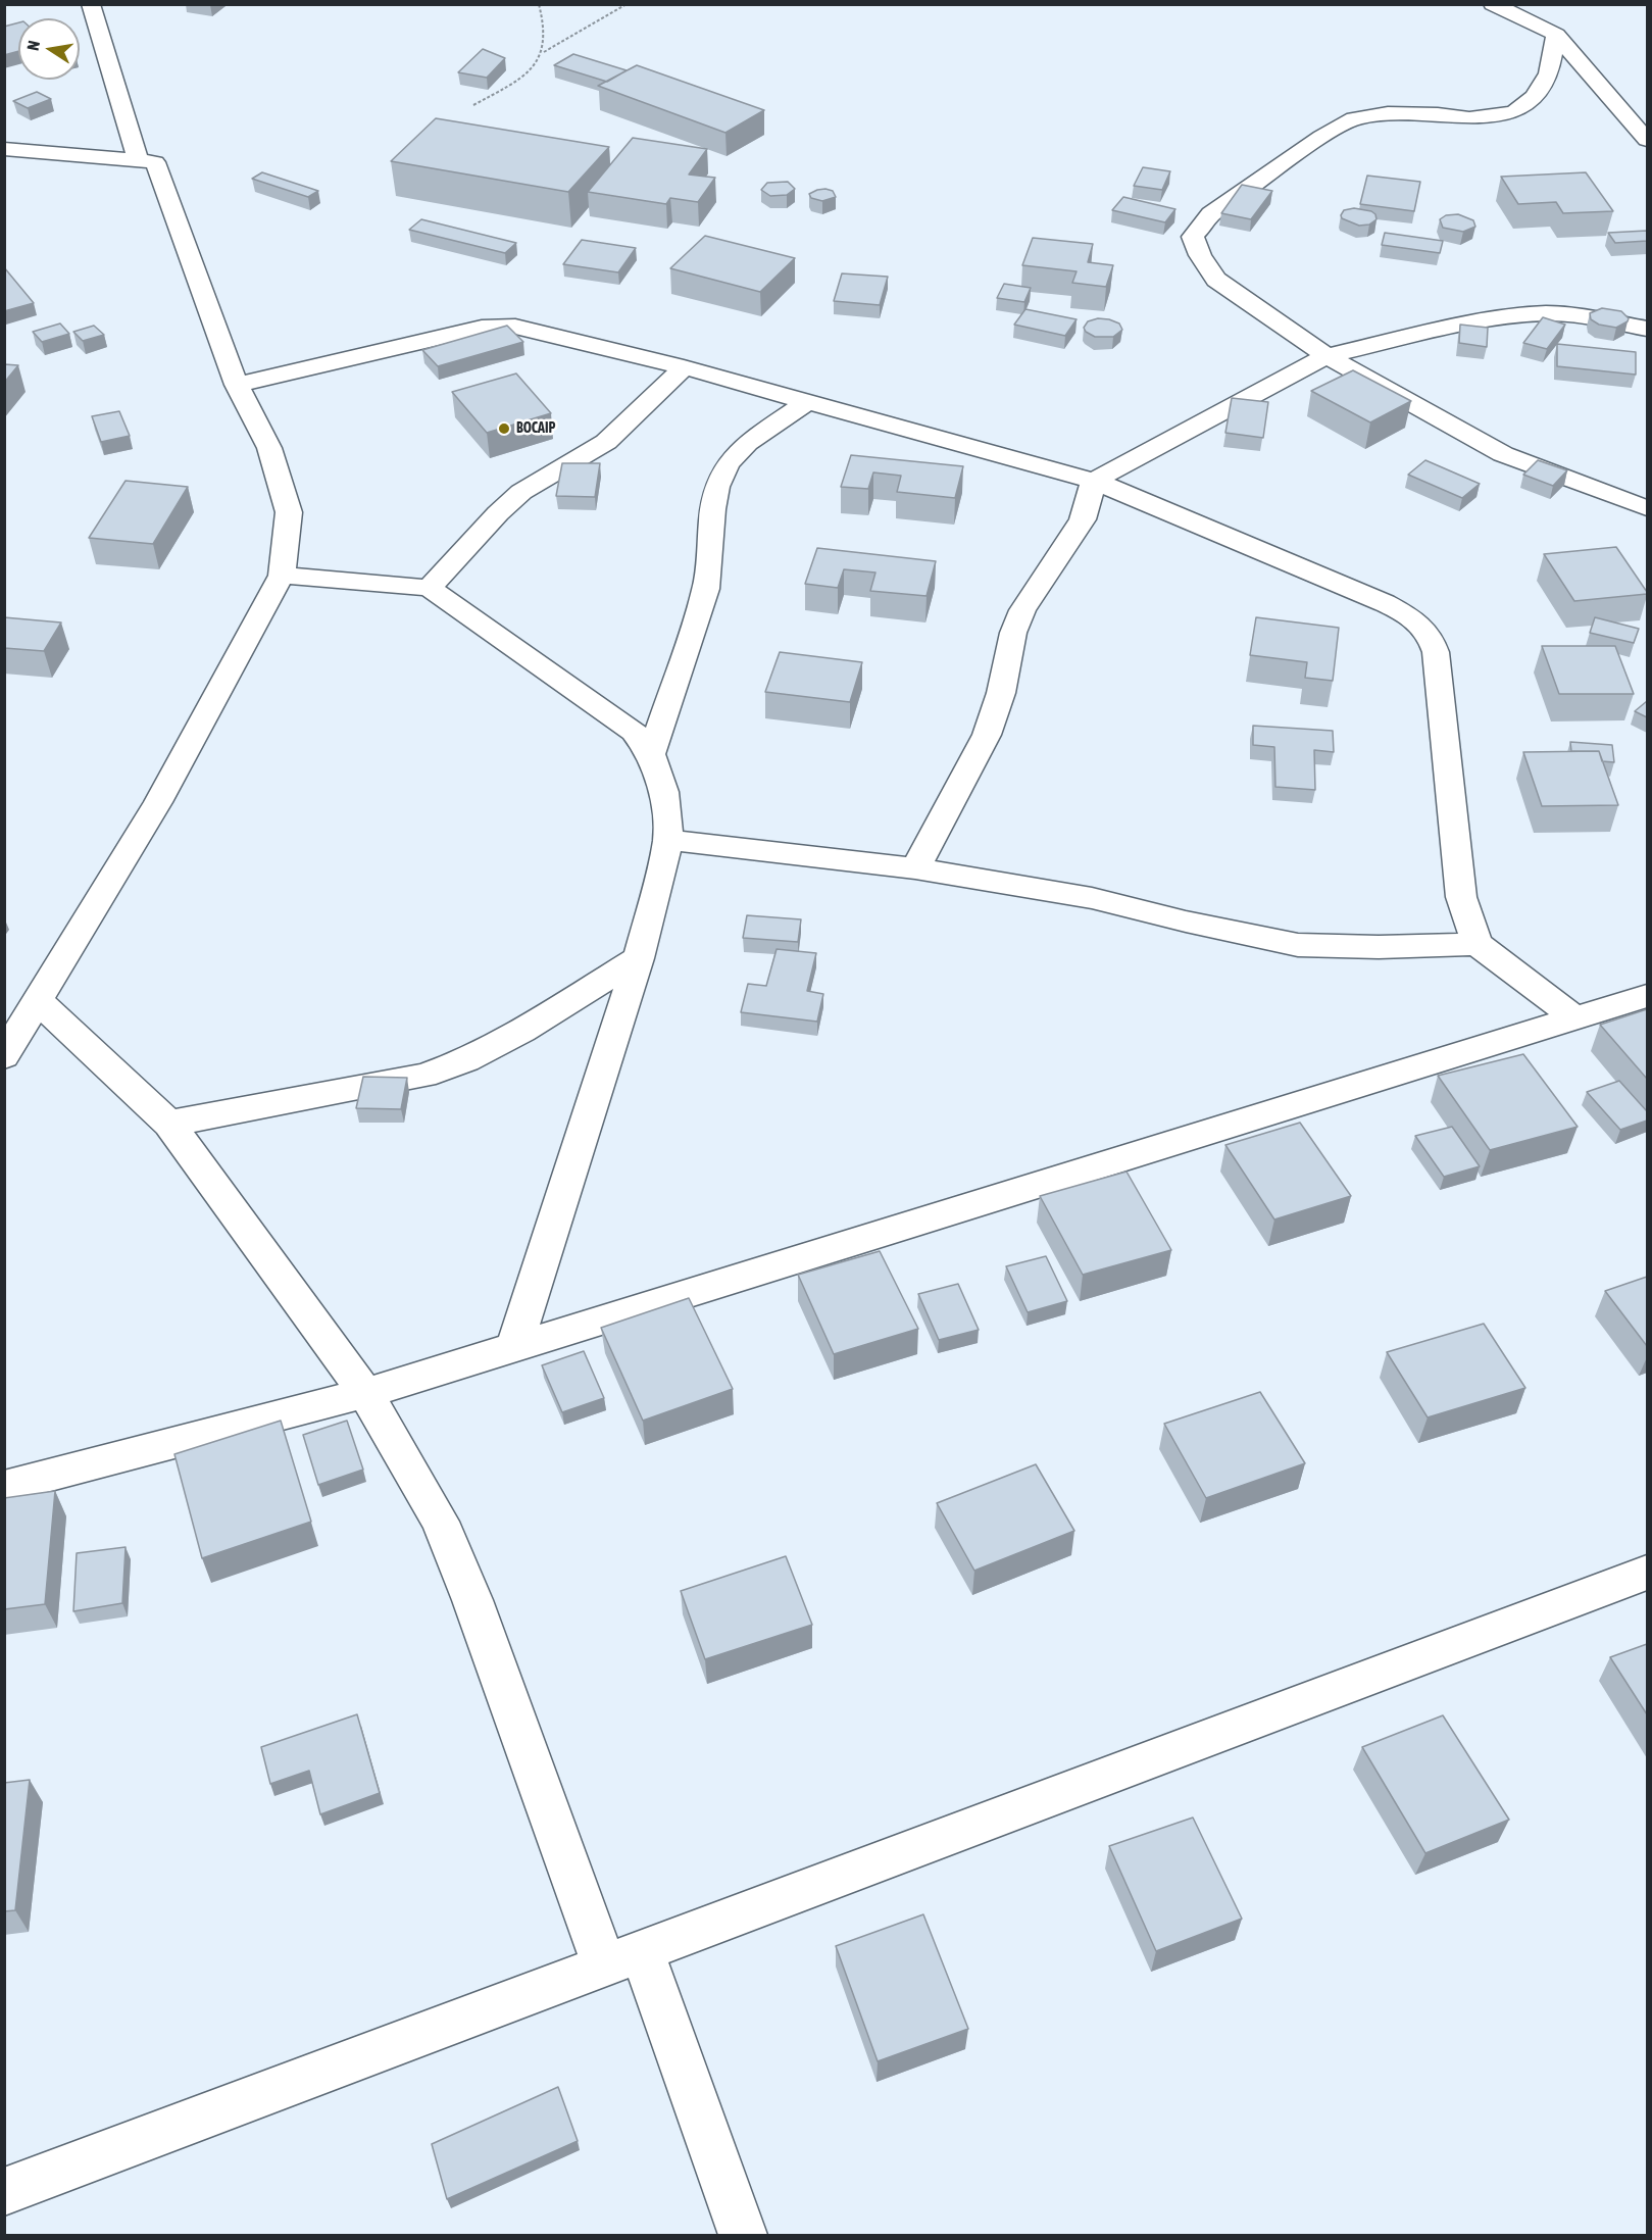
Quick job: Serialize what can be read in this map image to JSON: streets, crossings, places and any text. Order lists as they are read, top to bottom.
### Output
{
  "places": ["BOCAIP"],
  "north": "left"
}
